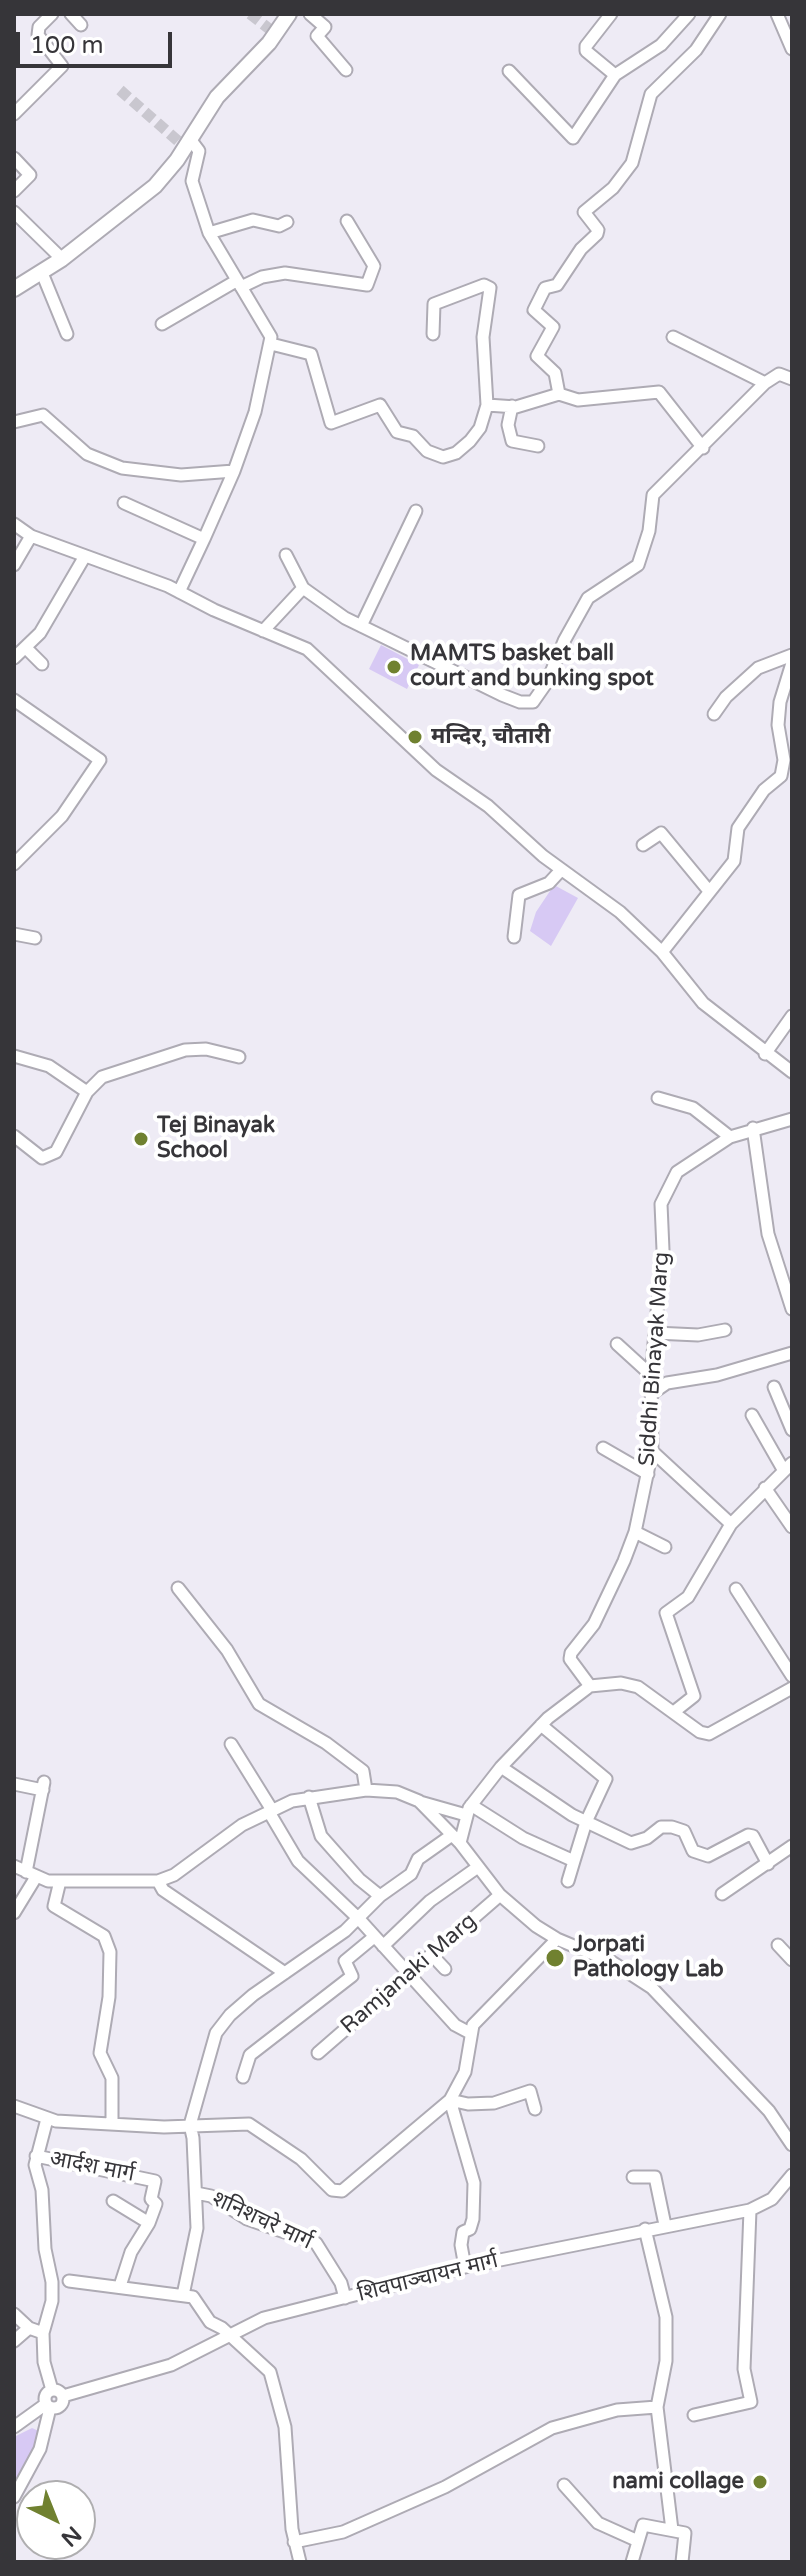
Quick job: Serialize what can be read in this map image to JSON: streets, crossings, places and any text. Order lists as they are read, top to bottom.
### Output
{
  "streets": {
    "street": [
      "Siddhi Binayak Marg",
      "Ramjanaki Marg",
      "आर्दश मार्ग",
      "शनिशचरे मार्ग",
      "शिवपाञ्चायन मार्ग"
    ]
  },
  "crossings": [
    ["शनिशचरे मार्ग", "शिवपाञ्चायन मार्ग"]
  ],
  "places": [
    "MAMTS basket ball court and bunking spot",
    "मन्दिर, चौतारी",
    "Tej Binayak School",
    "Jorpati Pathology Lab",
    "nami collage"
  ],
  "scale_bar": "100 m",
  "north": "bottom right"
}
